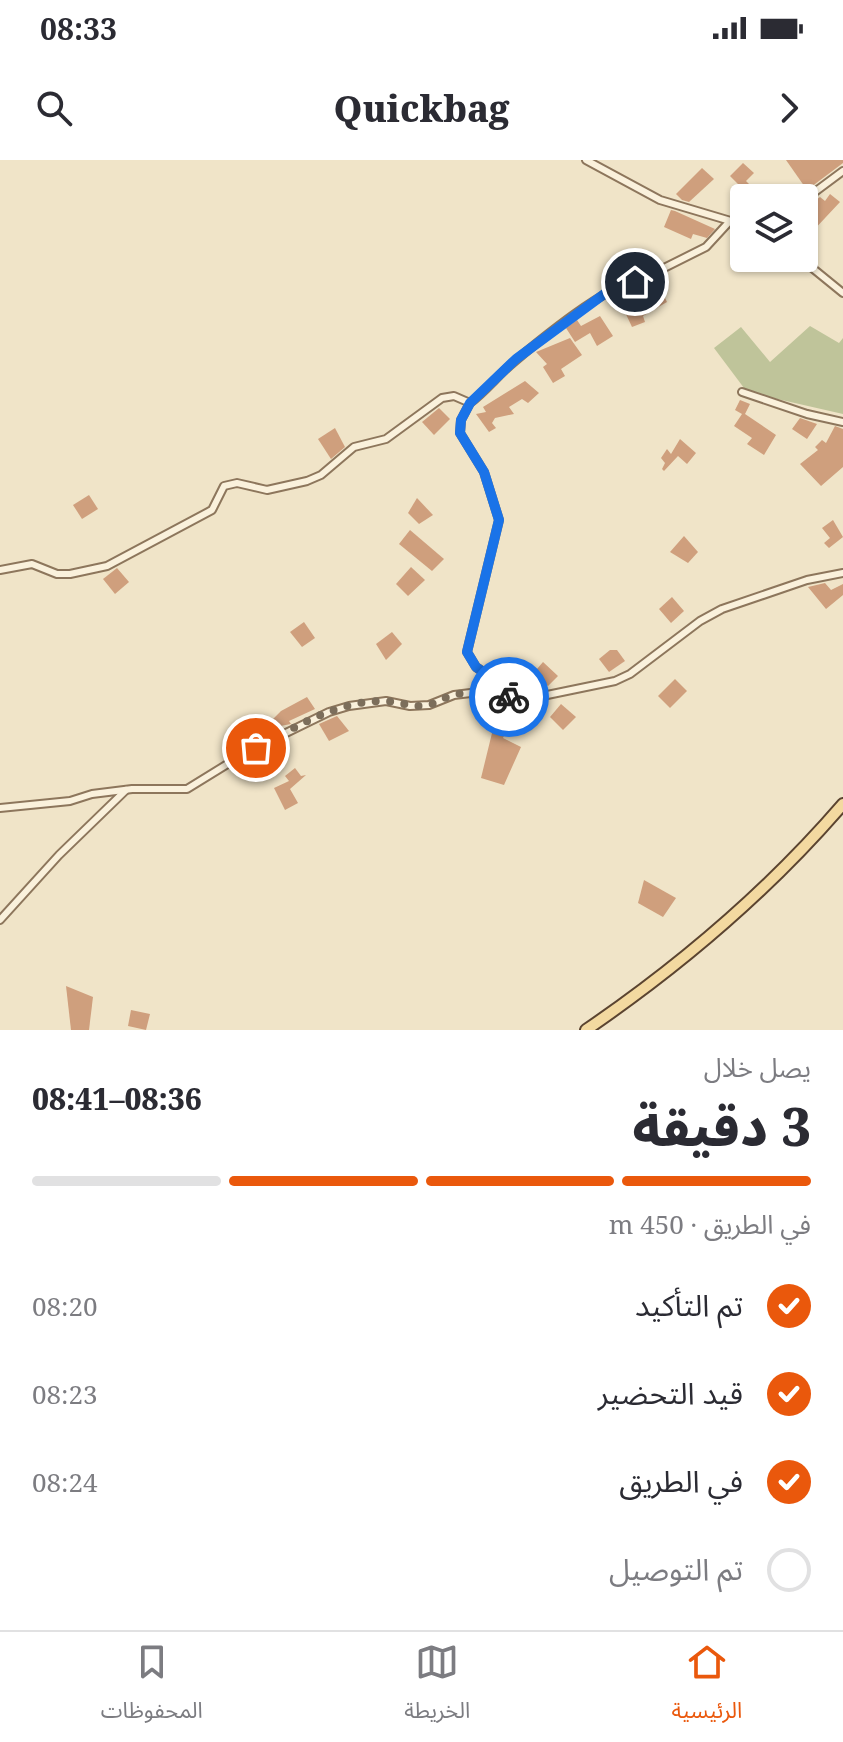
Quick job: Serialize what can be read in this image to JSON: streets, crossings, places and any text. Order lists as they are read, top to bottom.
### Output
{
  "page": {
    "status": "08:33",
    "header": "Quickbag",
    "heading": ["3 دقيقة", "يصل خلال", "08:36–08:41"],
    "bar": "في الطريق · 450 m",
    "list": [
      ["تم التأكيد", "08:20"],
      ["قيد التحضير", "08:23"],
      ["في الطريق", "08:24"],
      "تم التوصيل"
    ],
    "tabs": ["الرئيسية", "الخريطة", "المحفوظات"]
  }
}
